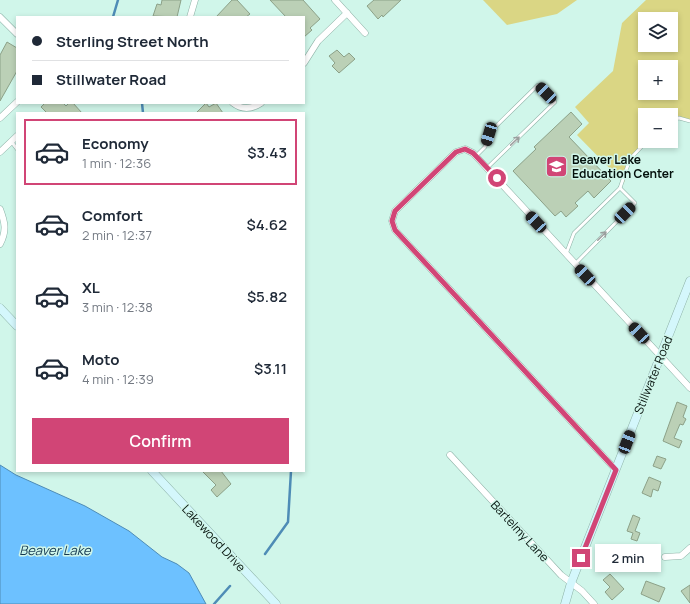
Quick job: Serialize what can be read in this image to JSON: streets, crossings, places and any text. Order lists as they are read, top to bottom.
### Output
{
  "streets": {
    "main road": ["Stillwater Road", "Lakewood Drive"],
    "street": ["Bartelmy Lane"]
  },
  "crossings": [
    ["Stillwater Road", "Bartelmy Lane"]
  ],
  "water": ["Beaver Lake"],
  "places": {
    "school or university": ["Beaver Lake Education Center"]
  },
  "page": {
    "map_buttons": ["+", "−"],
    "banner": ["Sterling Street North", "Stillwater Road"],
    "list": [
      {
        "name": "Economy",
        "note": "1 min · 12:36",
        "value": "$3.43"
      },
      {
        "name": "Comfort",
        "note": "2 min · 12:37",
        "value": "$4.62"
      },
      {
        "name": "XL",
        "note": "3 min · 12:38",
        "value": "$5.82"
      },
      {
        "name": "Moto",
        "note": "4 min · 12:39",
        "value": "$3.11"
      }
    ],
    "buttons": "Confirm",
    "bubble": "2 min"
  }
}
